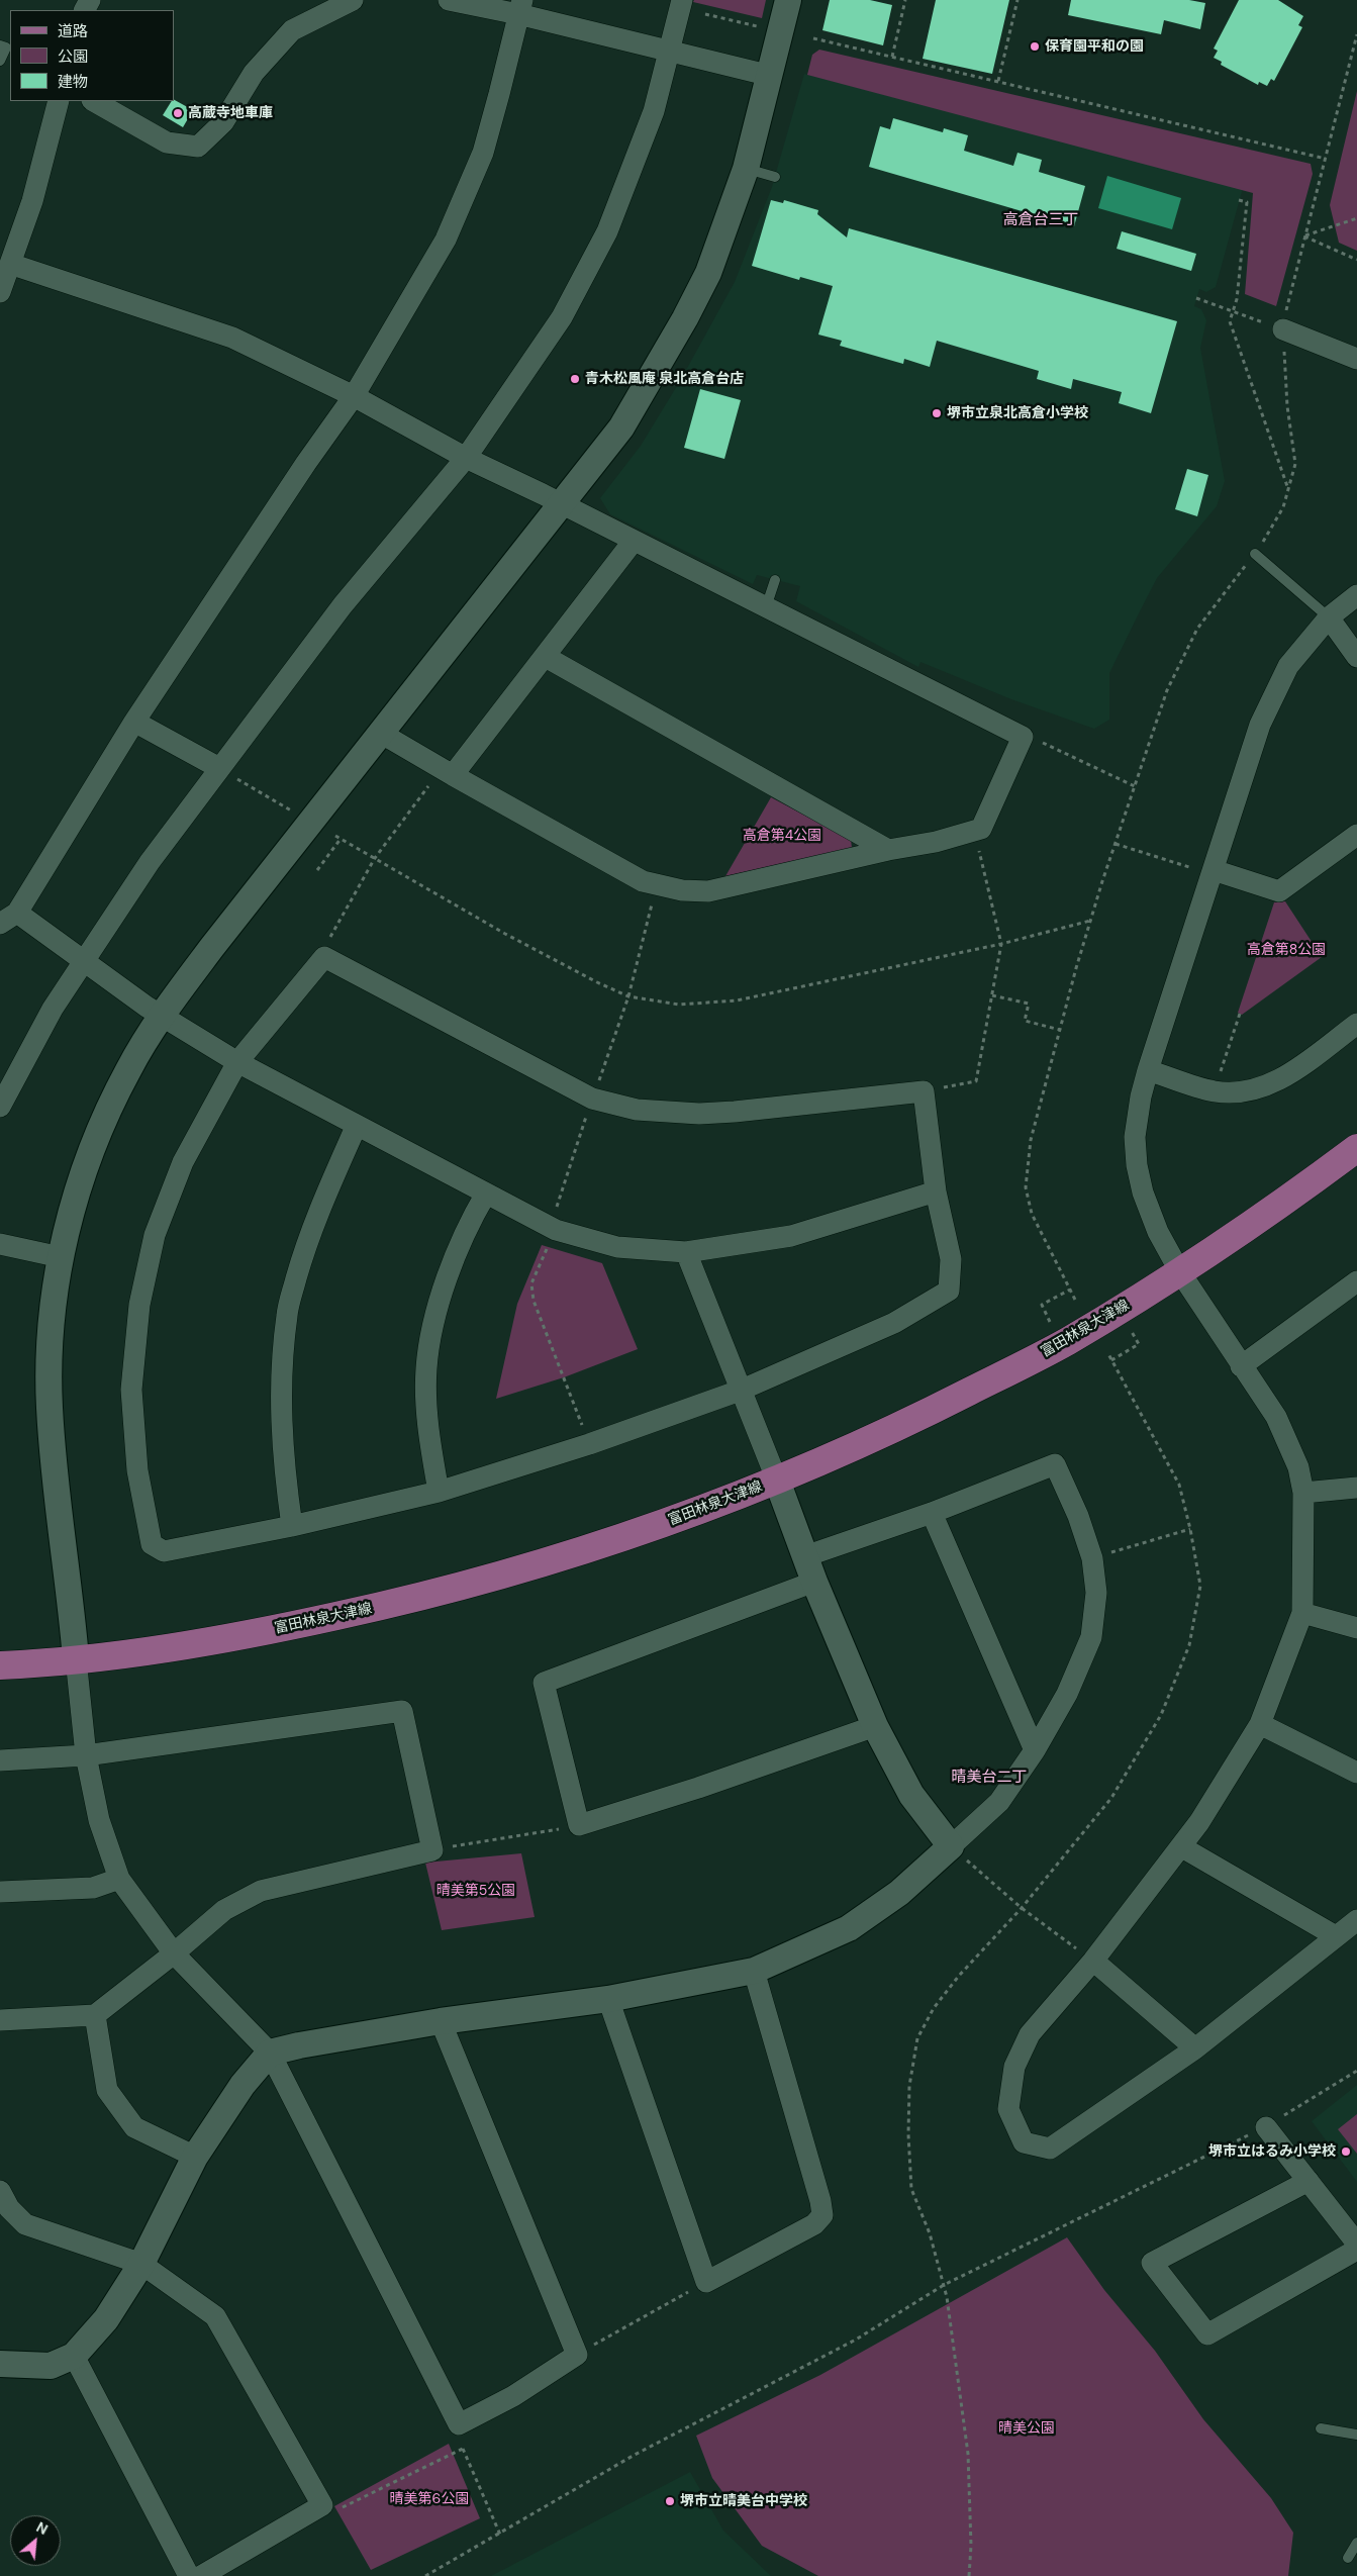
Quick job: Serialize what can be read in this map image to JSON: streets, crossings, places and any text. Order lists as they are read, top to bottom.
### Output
{
  "streets": {
    "main road": ["富田林泉大津線"]
  },
  "districts": ["高倉台三丁", "晴美台二丁"],
  "parks": [
    "高倉第4公園",
    "高倉第8公園",
    "晴美第5公園",
    "晴美公園",
    "晴美第6公園"
  ],
  "places": [
    "保育園平和の園",
    "高蔵寺地車庫",
    "青木松風庵 泉北高倉台店",
    "堺市立泉北高倉小学校",
    "堺市立はるみ小学校",
    "堺市立晴美台中学校"
  ],
  "legend": ["道路", "公園", "建物"],
  "north": "top right"
}
